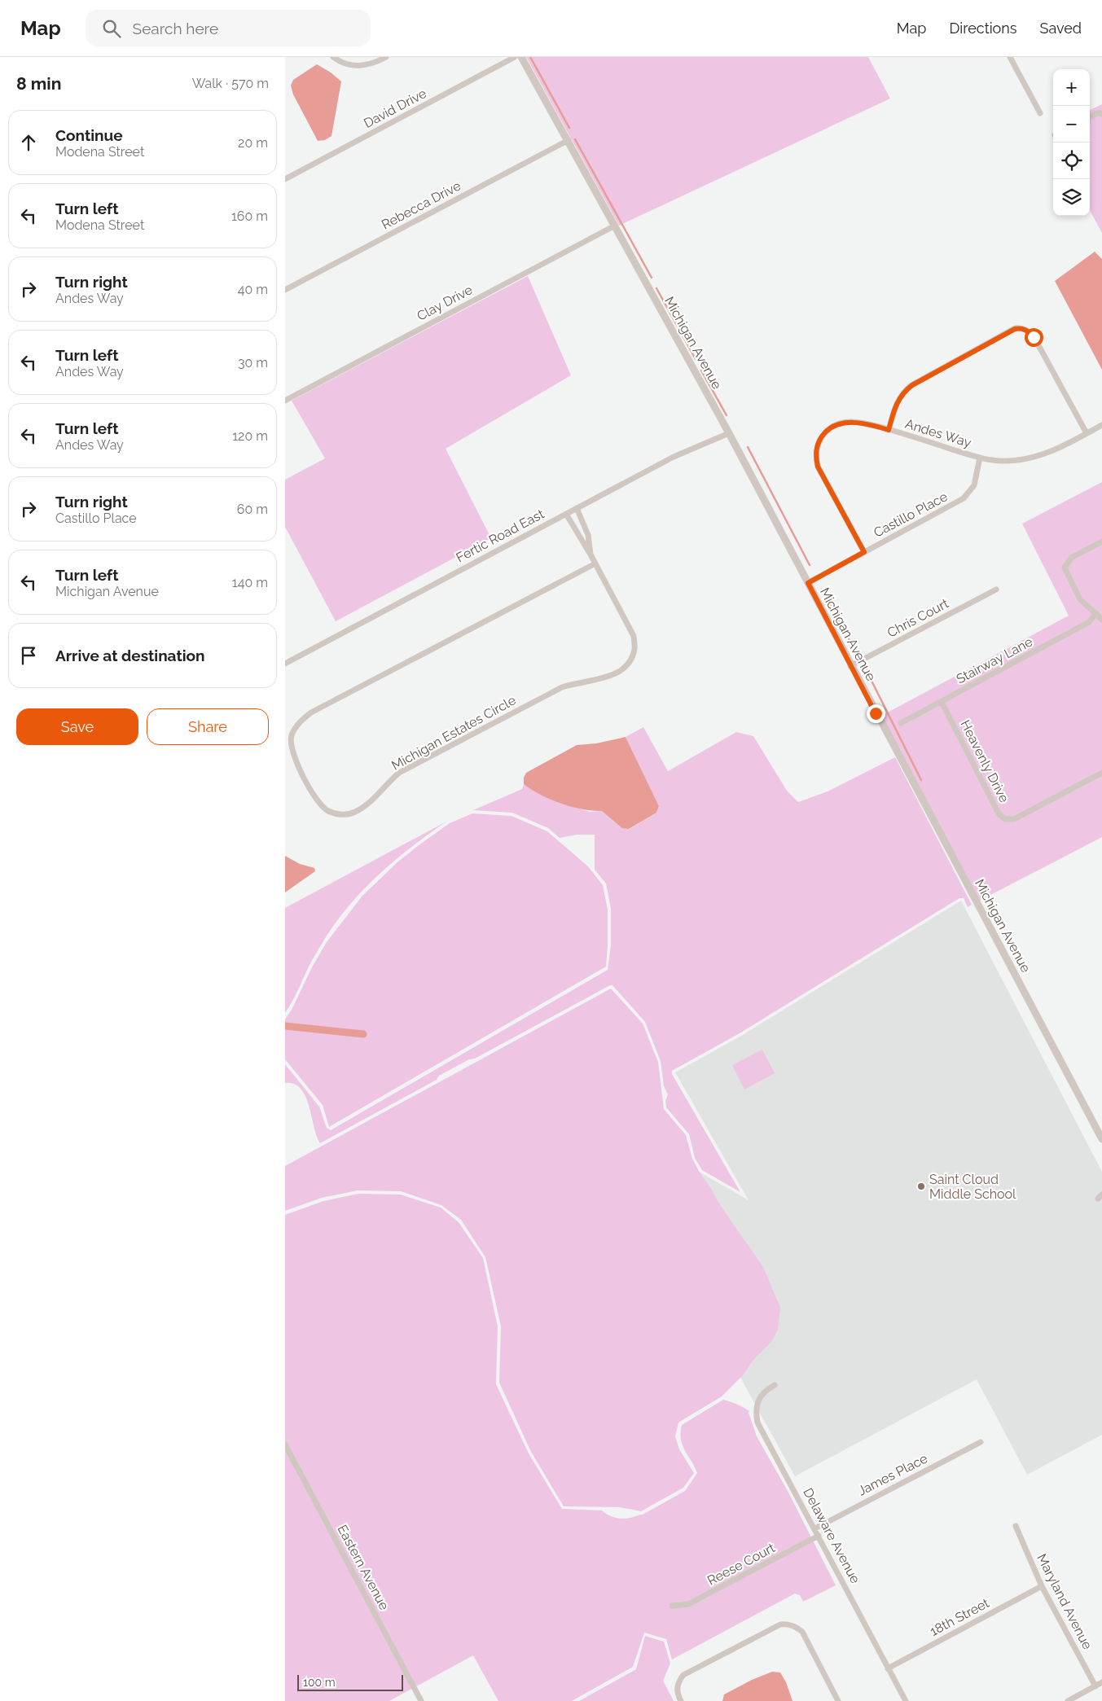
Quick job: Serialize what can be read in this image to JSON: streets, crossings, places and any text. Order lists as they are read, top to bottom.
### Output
{
  "streets": {
    "street": [
      "David Drive",
      "Rebecca Drive",
      "Clay Drive",
      "Michigan Avenue",
      "Andes Way",
      "Castillo Place",
      "Fertic Road East",
      "Chris Court",
      "Stairway Lane",
      "Michigan Estates Circle",
      "Heavenly Drive",
      "James Place",
      "Delaware Avenue",
      "Reese Court",
      "Eastern Avenue",
      "Maryland Avenue",
      "18th Street"
    ]
  },
  "crossings": [
    ["Rebecca Drive", "Michigan Avenue"],
    ["Clay Drive", "Michigan Avenue"],
    ["Michigan Avenue", "Castillo Place"],
    ["Michigan Avenue", "Fertic Road East"],
    ["Michigan Avenue", "Chris Court"],
    ["Andes Way", "Castillo Place"],
    ["Fertic Road East", "Michigan Estates Circle"],
    ["Stairway Lane", "Heavenly Drive"],
    ["James Place", "Delaware Avenue"],
    ["Delaware Avenue", "Reese Court"],
    ["Delaware Avenue", "18th Street"],
    ["Maryland Avenue", "18th Street"]
  ],
  "places": ["Saint Cloud Middle School"],
  "scale_bar": "100 m",
  "page": {
    "header": "Map",
    "search": "Search here",
    "nav": ["Map", "Directions", "Saved"],
    "heading": ["8 min", "Walk · 570 m"],
    "map_buttons": ["+", "−"],
    "list": [
      ["Continue", "Modena Street", "20 m"],
      ["Turn left", "Modena Street", "160 m"],
      ["Turn right", "Andes Way", "40 m"],
      ["Turn left", "Andes Way", "30 m"],
      ["Turn left", "Andes Way", "120 m"],
      ["Turn right", "Castillo Place", "60 m"],
      ["Turn left", "Michigan Avenue", "140 m"],
      "Arrive at destination"
    ],
    "buttons": ["Save", "Share"],
    "scale": "100 m"
  }
}
